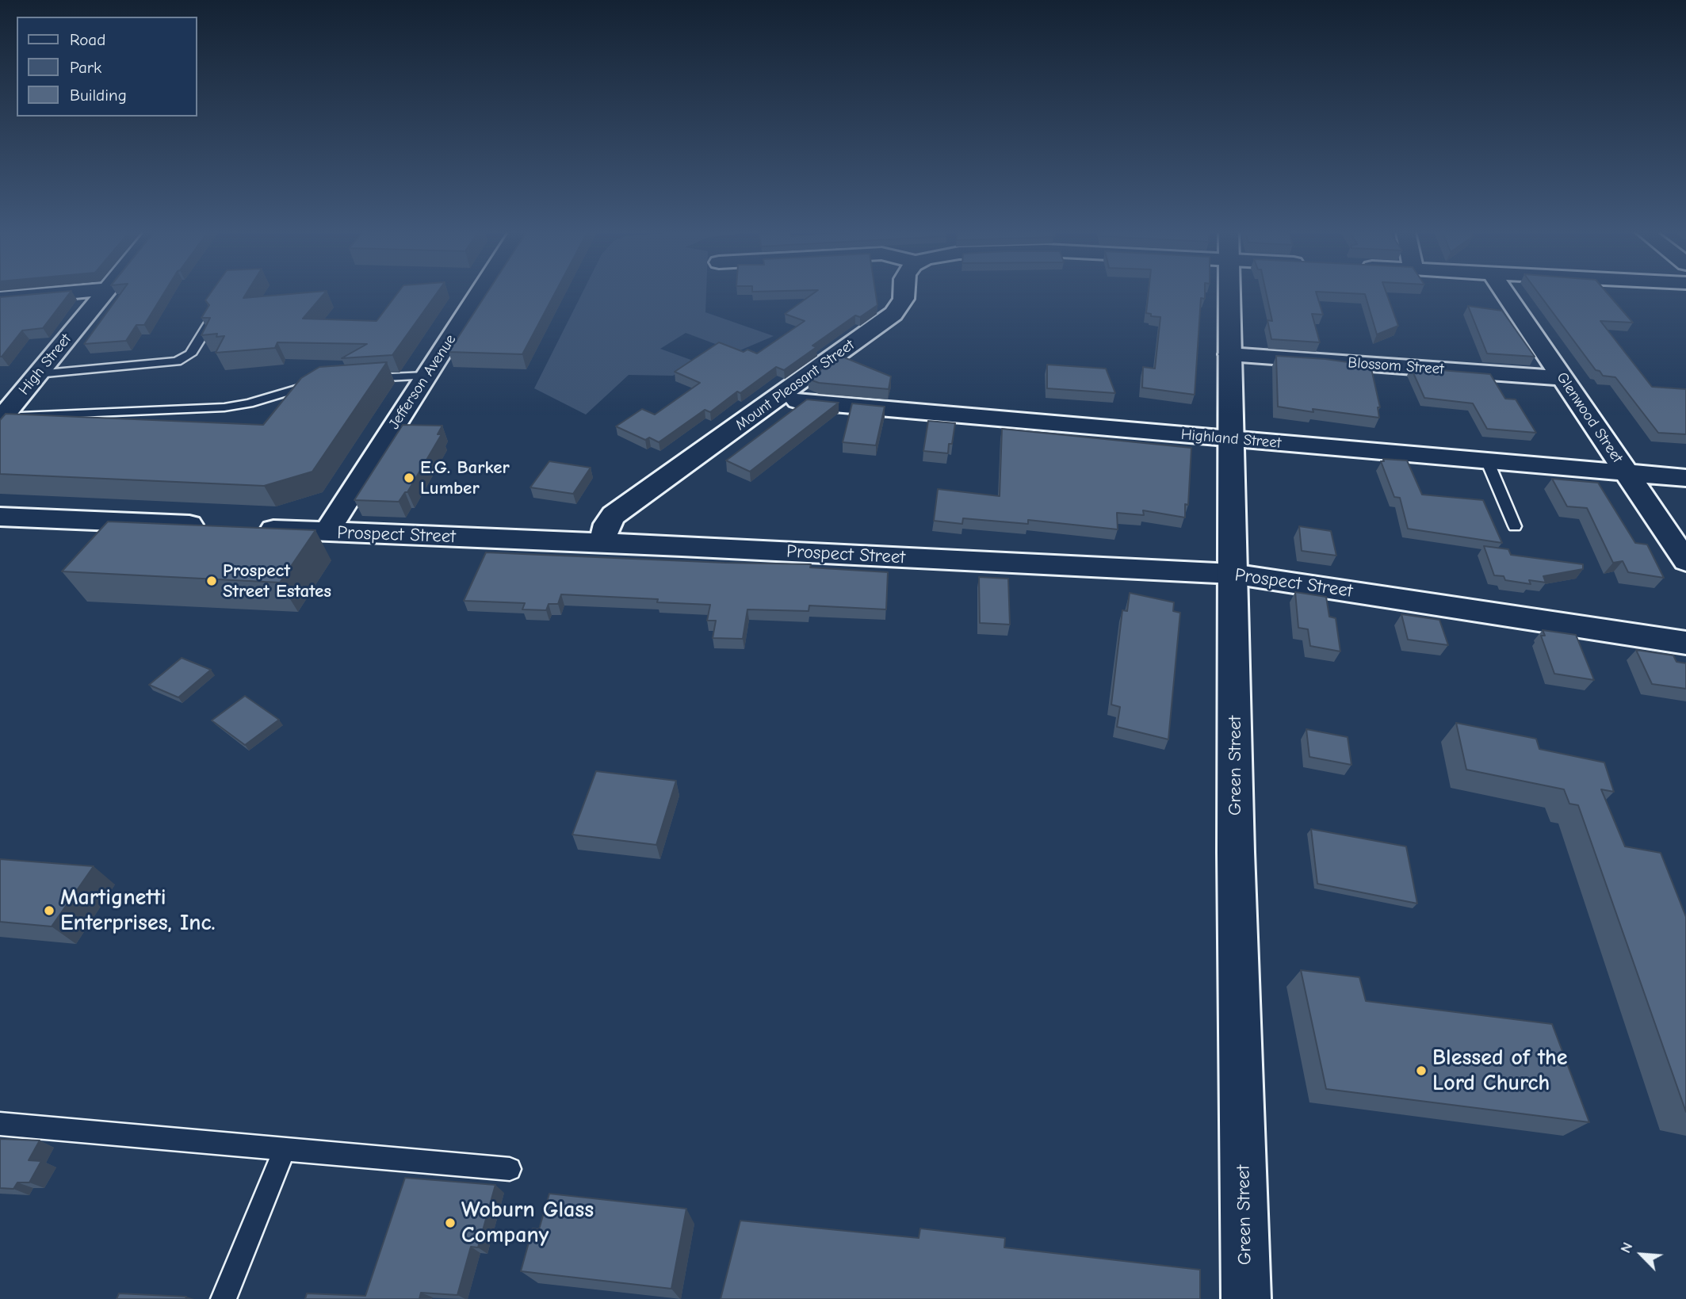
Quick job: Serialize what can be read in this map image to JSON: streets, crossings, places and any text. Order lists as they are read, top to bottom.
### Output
{
  "streets": {
    "street": [
      "High Street",
      "Blossom Street",
      "Jefferson Avenue",
      "Mount Pleasant Street",
      "Glenwood Street",
      "Highland Street",
      "Prospect Street",
      "Green Street"
    ]
  },
  "crossings": [
    ["Blossom Street", "Glenwood Street"],
    ["Blossom Street", "Green Street"],
    ["Jefferson Avenue", "Prospect Street"],
    ["Mount Pleasant Street", "Highland Street"],
    ["Mount Pleasant Street", "Prospect Street"],
    ["Glenwood Street", "Highland Street"],
    ["Highland Street", "Green Street"],
    ["Prospect Street", "Green Street"]
  ],
  "places": [
    "E.G. Barker Lumber",
    "Prospect Street Estates",
    "Martignetti Enterprises, Inc.",
    "Blessed of the Lord Church",
    "Woburn Glass Company"
  ],
  "legend": ["Road", "Park", "Building"],
  "north": "top left"
}
